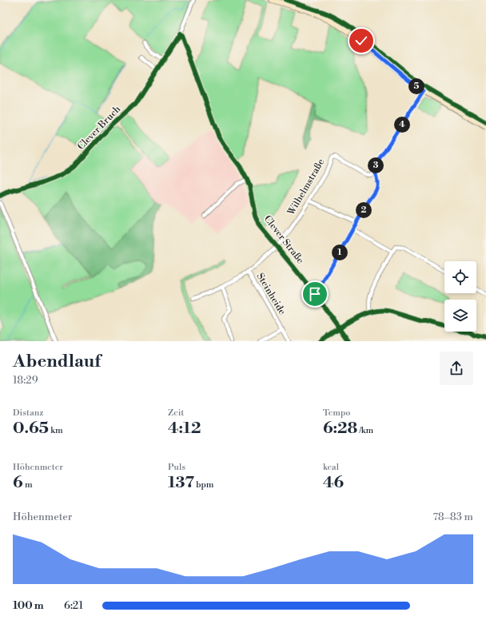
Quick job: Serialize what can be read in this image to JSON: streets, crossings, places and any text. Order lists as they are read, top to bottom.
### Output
{
  "streets": {
    "street": [
      "Clever Bruch",
      "Wilhelmstraße",
      "Clever Straße",
      "Steinheide"
    ]
  },
  "crossings": [
    ["Clever Bruch", "Clever Straße"],
    ["Wilhelmstraße", "Clever Straße"],
    ["Wilhelmstraße", "Steinheide"],
    ["Clever Straße", "Steinheide"]
  ],
  "page": {
    "pins": [
      "5",
      "4",
      "3",
      "2",
      "1"
    ],
    "heading": ["Abendlauf", "18:29"],
    "stats": [
      ["Distanz", "0.65 km"],
      ["Zeit", "4:12"],
      ["Tempo", "6:28 /km"],
      ["Höhenmeter", "6 m"],
      ["Puls", "137 bpm"],
      ["kcal", "46"]
    ],
    "chart": ["Höhenmeter", "78–83 m"],
    "list": [
      {
        "name": "100 m",
        "note": "6:21"
      }
    ]
  }
}
